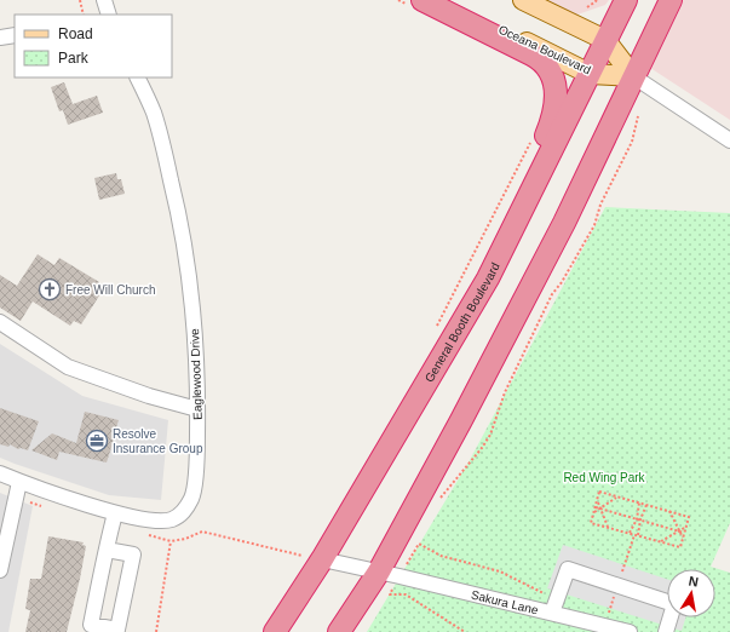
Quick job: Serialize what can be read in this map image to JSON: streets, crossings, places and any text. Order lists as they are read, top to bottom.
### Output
{
  "streets": {
    "highway": ["General Booth Boulevard"],
    "main road": ["Oceana Boulevard"],
    "street": ["Eaglewood Drive", "Sakura Lane"]
  },
  "crossings": [
    ["Oceana Boulevard", "General Booth Boulevard"],
    ["General Booth Boulevard", "Sakura Lane"]
  ],
  "parks": ["Red Wing Park"],
  "places": {
    "church": ["Free Will Church"],
    "office": ["Resolve Insurance Group"]
  },
  "legend": ["Road", "Park"],
  "north": "top"
}
